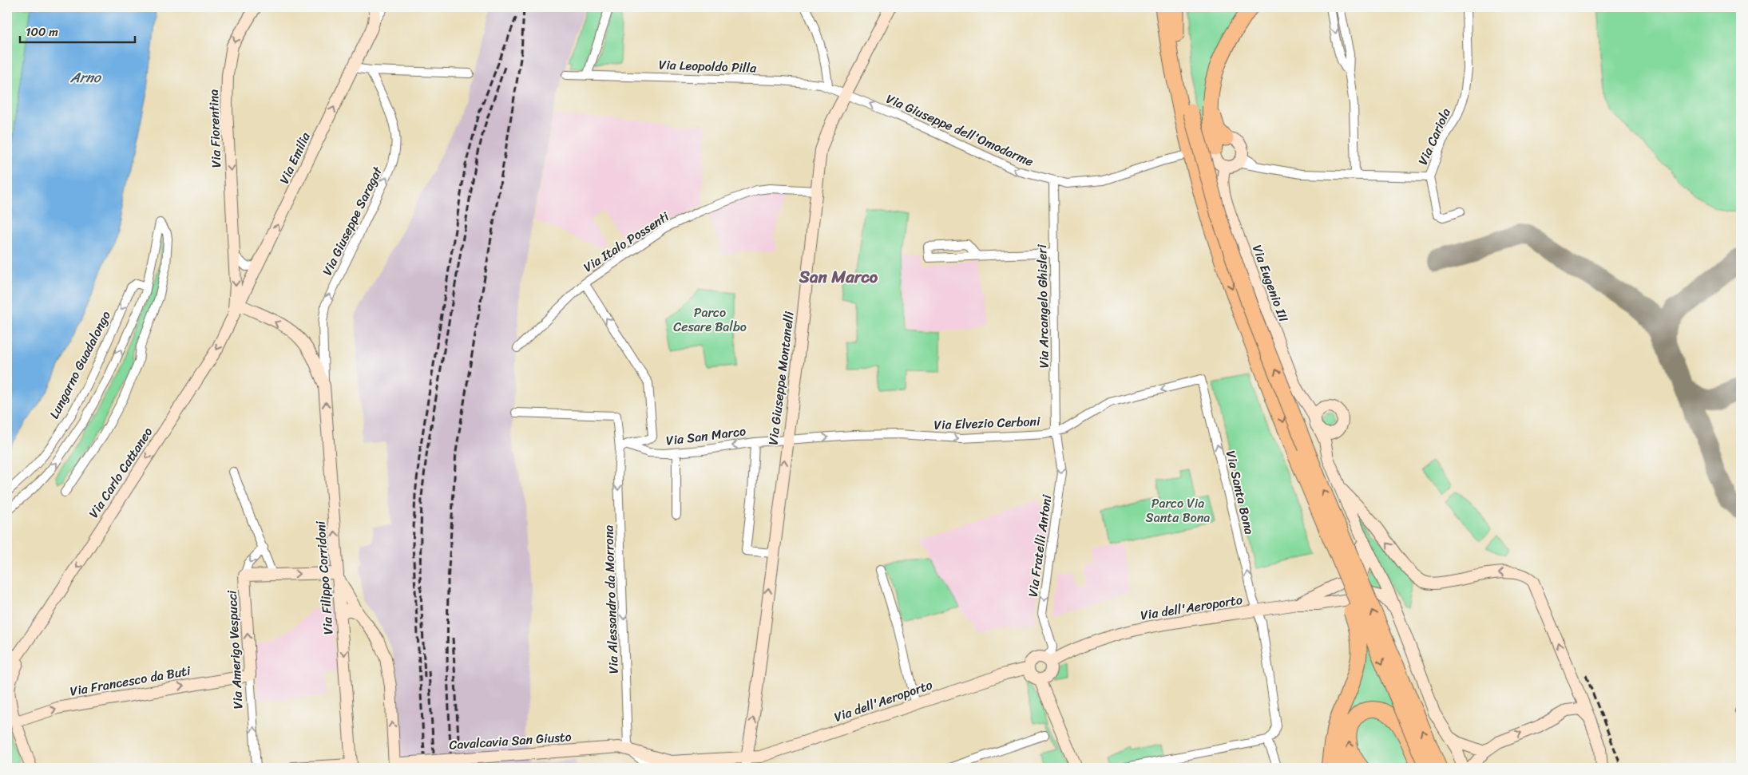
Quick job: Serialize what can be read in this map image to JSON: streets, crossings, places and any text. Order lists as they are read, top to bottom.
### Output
{
  "streets": {
    "street": [
      "Via Leopoldo Pilla",
      "Via Fiorentina",
      "Via Giuseppe dell'Omodarme",
      "Via Cariola",
      "Via Emilia",
      "Via Giuseppe Saragat",
      "Via Italo Possenti",
      "Via Eugenio III",
      "Via Arcangelo Ghisleri",
      "Lungarno Guadalongo",
      "Via Giuseppe Montanelli",
      "Via Elvezio Cerboni",
      "Via San Marco",
      "Via Carlo Cattaneo",
      "Via Santa Bona",
      "Via Fratelli Antoni",
      "Via Filippo Corridoni",
      "Via Alessandro da Morrona",
      "Via dell'Aeroporto",
      "Via Amerigo Vespucci",
      "Via Francesco da Buti",
      "Cavalcavia San Giusto"
    ]
  },
  "crossings": [
    ["Via Leopoldo Pilla", "Via Giuseppe dell'Omodarme"],
    ["Via Leopoldo Pilla", "Via Giuseppe Montanelli"],
    ["Via Fiorentina", "Via Emilia"],
    ["Via Fiorentina", "Via Carlo Cattaneo"],
    ["Via Fiorentina", "Via Filippo Corridoni"],
    ["Via Giuseppe dell'Omodarme", "Via Arcangelo Ghisleri"],
    ["Via Giuseppe dell'Omodarme", "Via Giuseppe Montanelli"],
    ["Via Cariola", "Via Eugenio III"],
    ["Via Emilia", "Via Carlo Cattaneo"],
    ["Via Emilia", "Via Filippo Corridoni"],
    ["Via Giuseppe Saragat", "Via Filippo Corridoni"],
    ["Via Italo Possenti", "Via Giuseppe Montanelli"],
    ["Via Arcangelo Ghisleri", "Via Elvezio Cerboni"],
    ["Via Arcangelo Ghisleri", "Via Fratelli Antoni"],
    ["Via Giuseppe Montanelli", "Via Elvezio Cerboni"],
    ["Via Giuseppe Montanelli", "Via San Marco"],
    ["Via Giuseppe Montanelli", "Via dell'Aeroporto"],
    ["Via Elvezio Cerboni", "Via San Marco"],
    ["Via Elvezio Cerboni", "Via Santa Bona"],
    ["Via Elvezio Cerboni", "Via Fratelli Antoni"],
    ["Via San Marco", "Via Alessandro da Morrona"],
    ["Via Carlo Cattaneo", "Via Filippo Corridoni"],
    ["Via Carlo Cattaneo", "Via Francesco da Buti"],
    ["Via Santa Bona", "Via dell'Aeroporto"],
    ["Via Fratelli Antoni", "Via dell'Aeroporto"],
    ["Via Filippo Corridoni", "Via Amerigo Vespucci"],
    ["Via Filippo Corridoni", "Cavalcavia San Giusto"],
    ["Via Alessandro da Morrona", "Via dell'Aeroporto"],
    ["Via Alessandro da Morrona", "Cavalcavia San Giusto"],
    ["Via dell'Aeroporto", "Cavalcavia San Giusto"],
    ["Via Amerigo Vespucci", "Via Francesco da Buti"],
    ["Via Amerigo Vespucci", "Cavalcavia San Giusto"]
  ],
  "one_way": [
    "Via Fiorentina",
    "Via Giuseppe dell'Omodarme",
    "Via Emilia",
    "Via Giuseppe Saragat",
    "Via Giuseppe Montanelli",
    "Via San Marco",
    "Via Santa Bona",
    "Via Fratelli Antoni",
    "Via Alessandro da Morrona",
    "Via Francesco da Buti",
    "Cavalcavia San Giusto"
  ],
  "districts": ["San Marco"],
  "water": ["Arno"],
  "parks": ["Parco Cesare Balbo", "Parco Via Santa Bona"],
  "scale_bar": "100 m"
}
